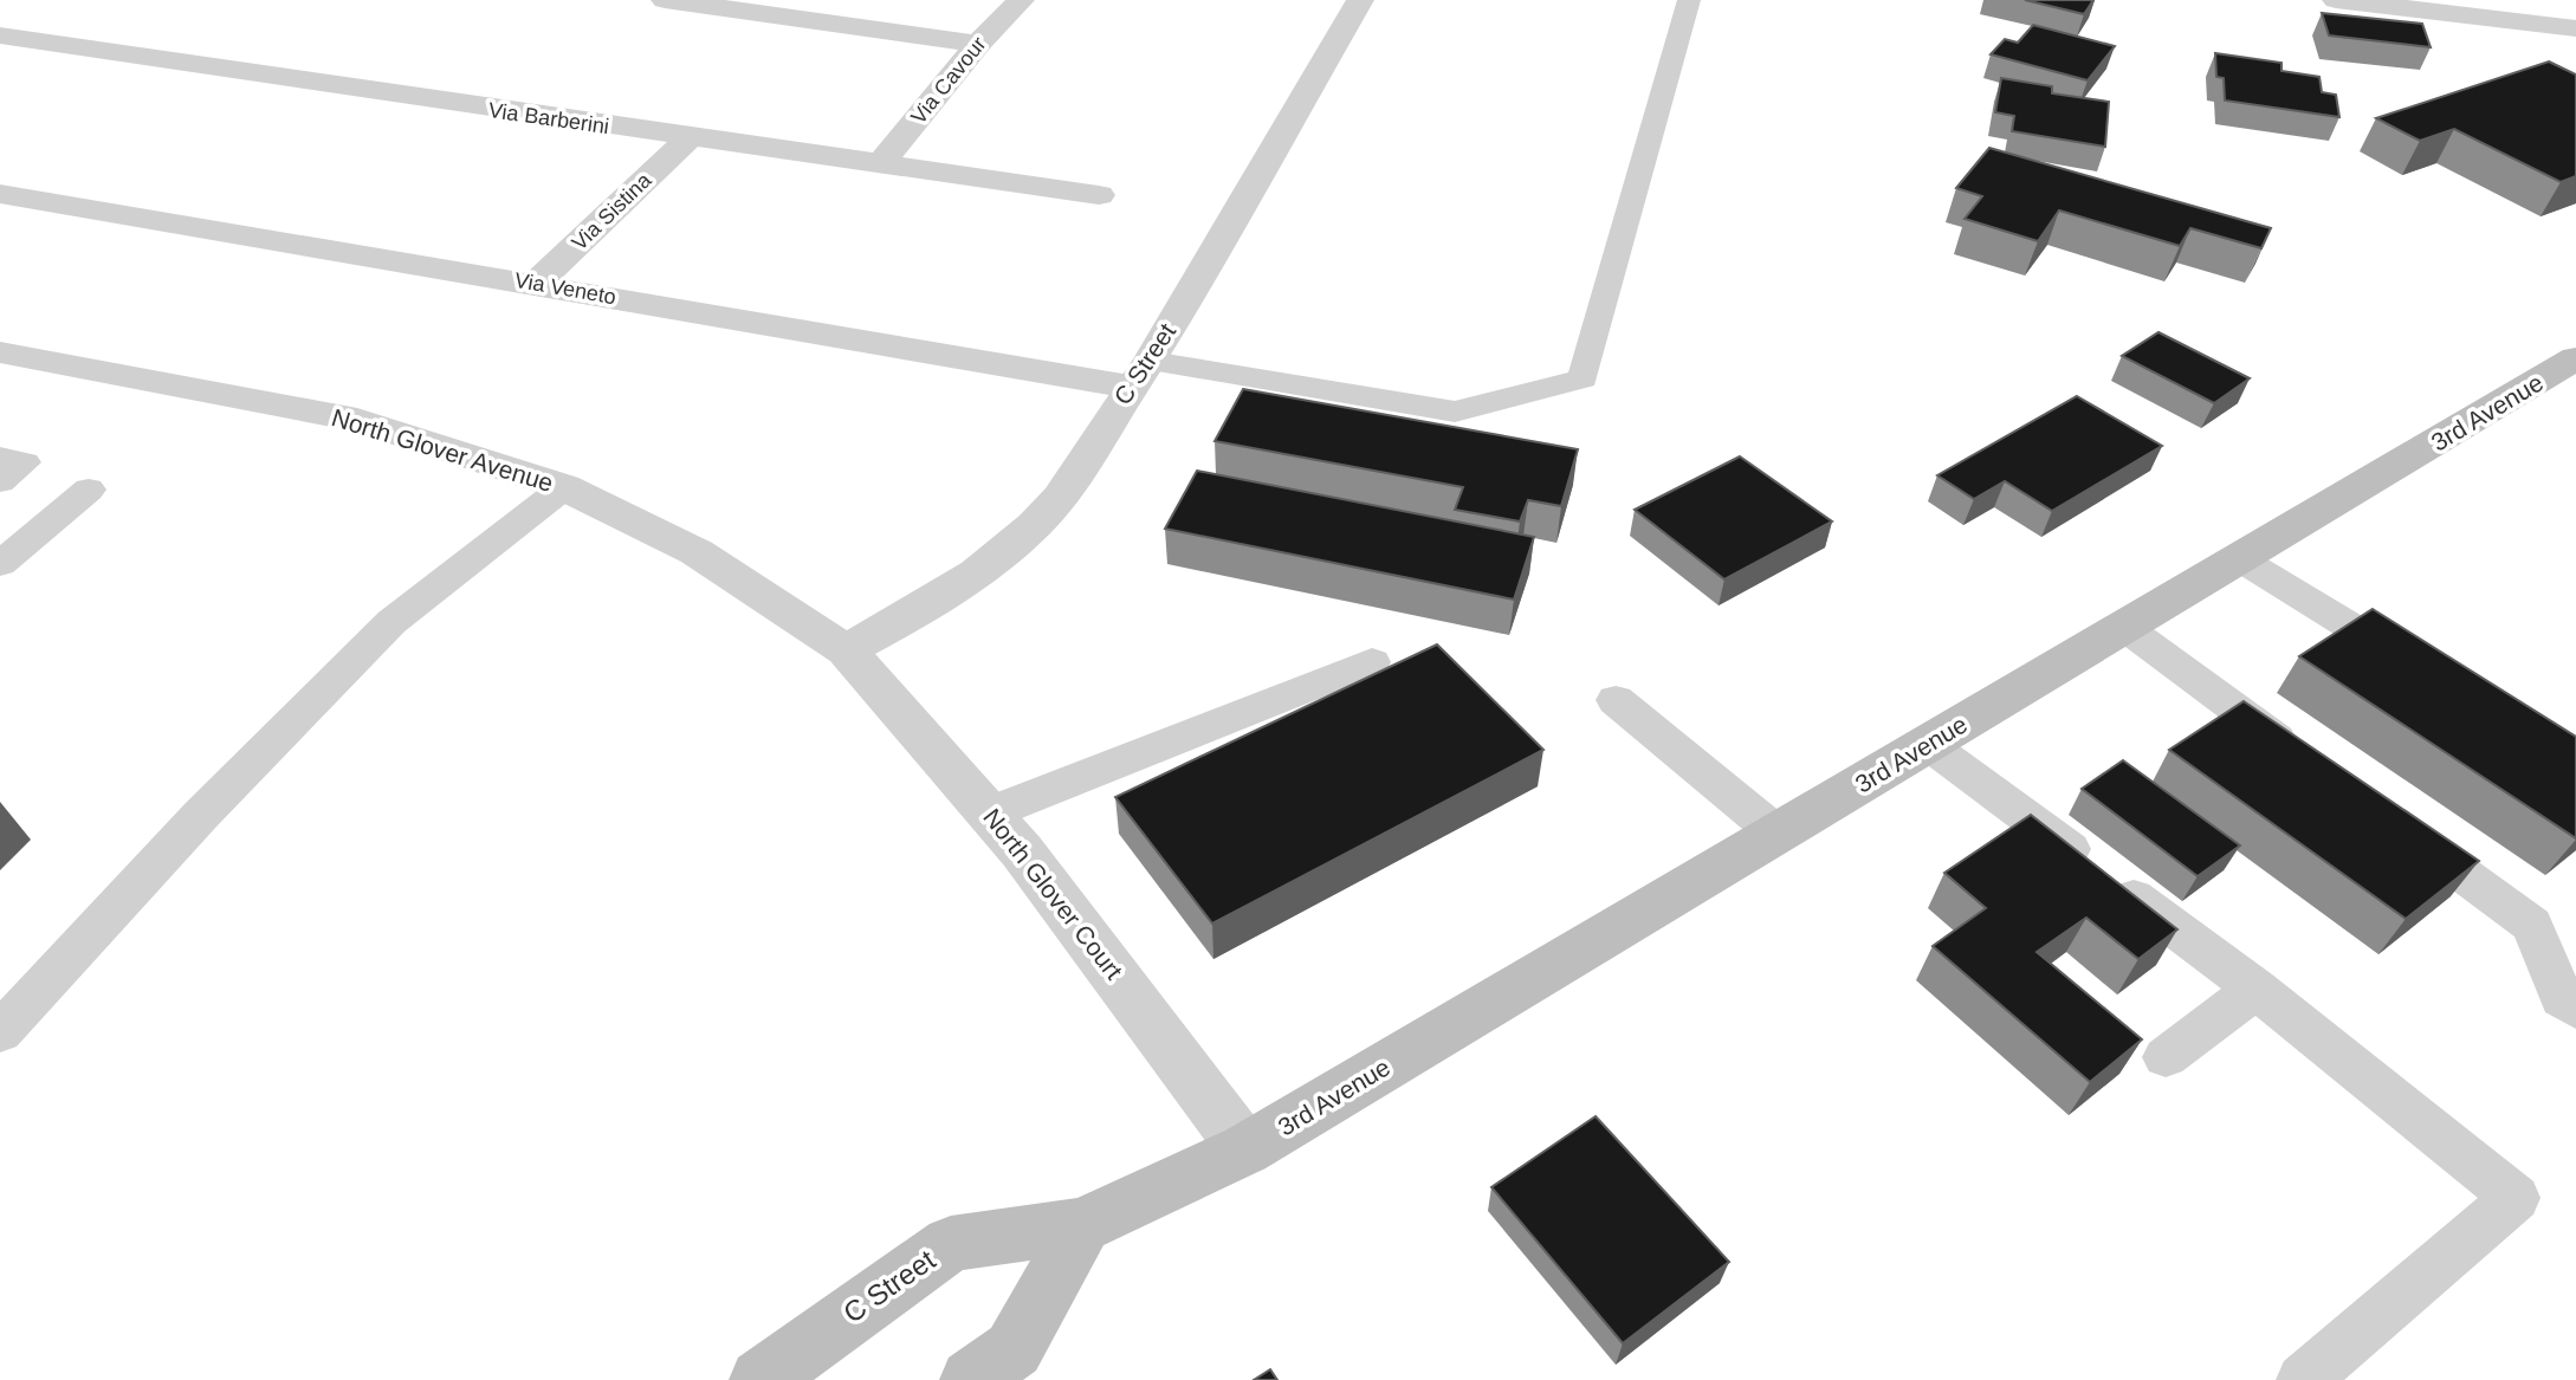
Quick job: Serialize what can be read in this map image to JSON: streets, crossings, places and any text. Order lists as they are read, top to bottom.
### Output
{
  "streets": {
    "main road": ["C Street", "3rd Avenue"],
    "street": [
      "Via Cavour",
      "Via Barberini",
      "Via Sistina",
      "Via Veneto",
      "North Glover Avenue",
      "North Glover Court"
    ]
  },
  "crossings": [
    ["Via Cavour", "Via Barberini"],
    ["Via Barberini", "Via Sistina"],
    ["Via Sistina", "Via Veneto"],
    ["Via Veneto", "C Street"],
    ["C Street", "3rd Avenue"],
    ["C Street", "North Glover Avenue"],
    ["C Street", "North Glover Court"],
    ["3rd Avenue", "North Glover Court"],
    ["North Glover Avenue", "North Glover Court"]
  ]
}
